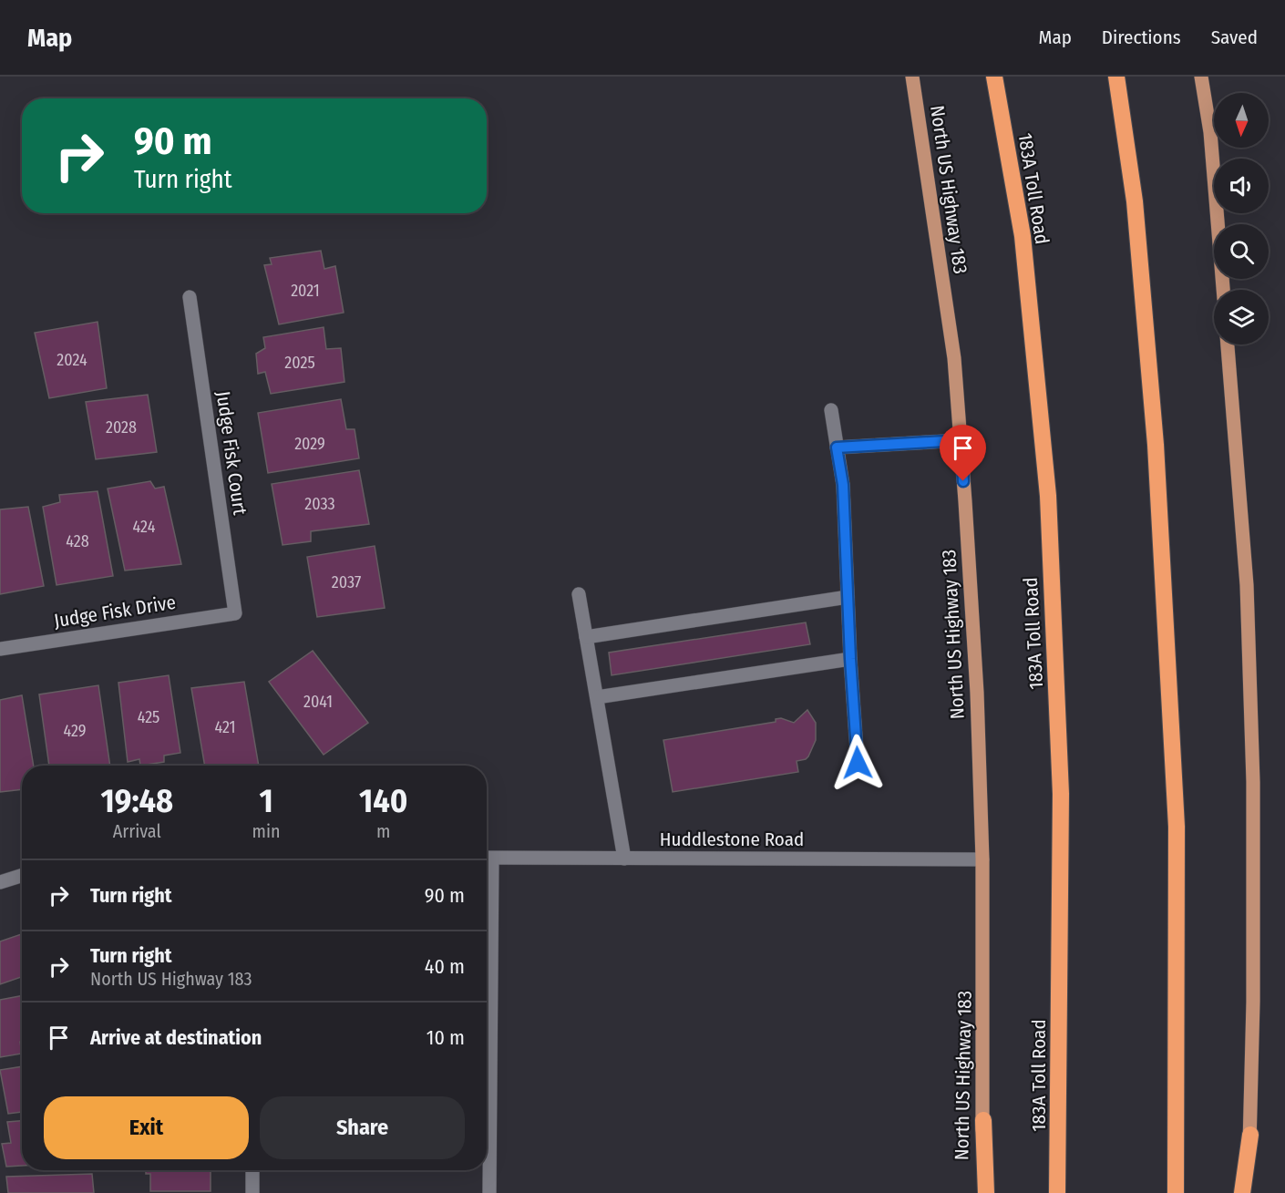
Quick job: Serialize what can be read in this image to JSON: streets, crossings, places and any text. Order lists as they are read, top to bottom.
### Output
{
  "streets": {
    "highway": ["183A Toll Road"],
    "main road": ["North US Highway 183"],
    "street": ["Judge Fisk Court", "Judge Fisk Drive", "Huddlestone Road"]
  },
  "crossings": [
    ["North US Highway 183", "Huddlestone Road"],
    ["Judge Fisk Court", "Judge Fisk Drive"]
  ],
  "house_numbers": [
    "2021",
    "2024",
    "2025",
    "2028",
    "2029",
    "2033",
    "424",
    "428",
    "2037",
    "2041",
    "425",
    "421",
    "429"
  ],
  "north": "bottom",
  "page": {
    "header": "Map",
    "nav": ["Map", "Directions", "Saved"],
    "turn": ["90 m", "Turn right"],
    "eta": [
      "19:48",
      "Arrival",
      "1",
      "min",
      "140",
      "m"
    ],
    "list": [
      {
        "name": "Turn right",
        "value": "90 m"
      },
      {
        "name": "Turn right",
        "note": "North US Highway 183",
        "value": "40 m"
      },
      {
        "name": "Arrive at destination",
        "value": "10 m"
      }
    ],
    "buttons": ["Exit", "Share"]
  }
}
